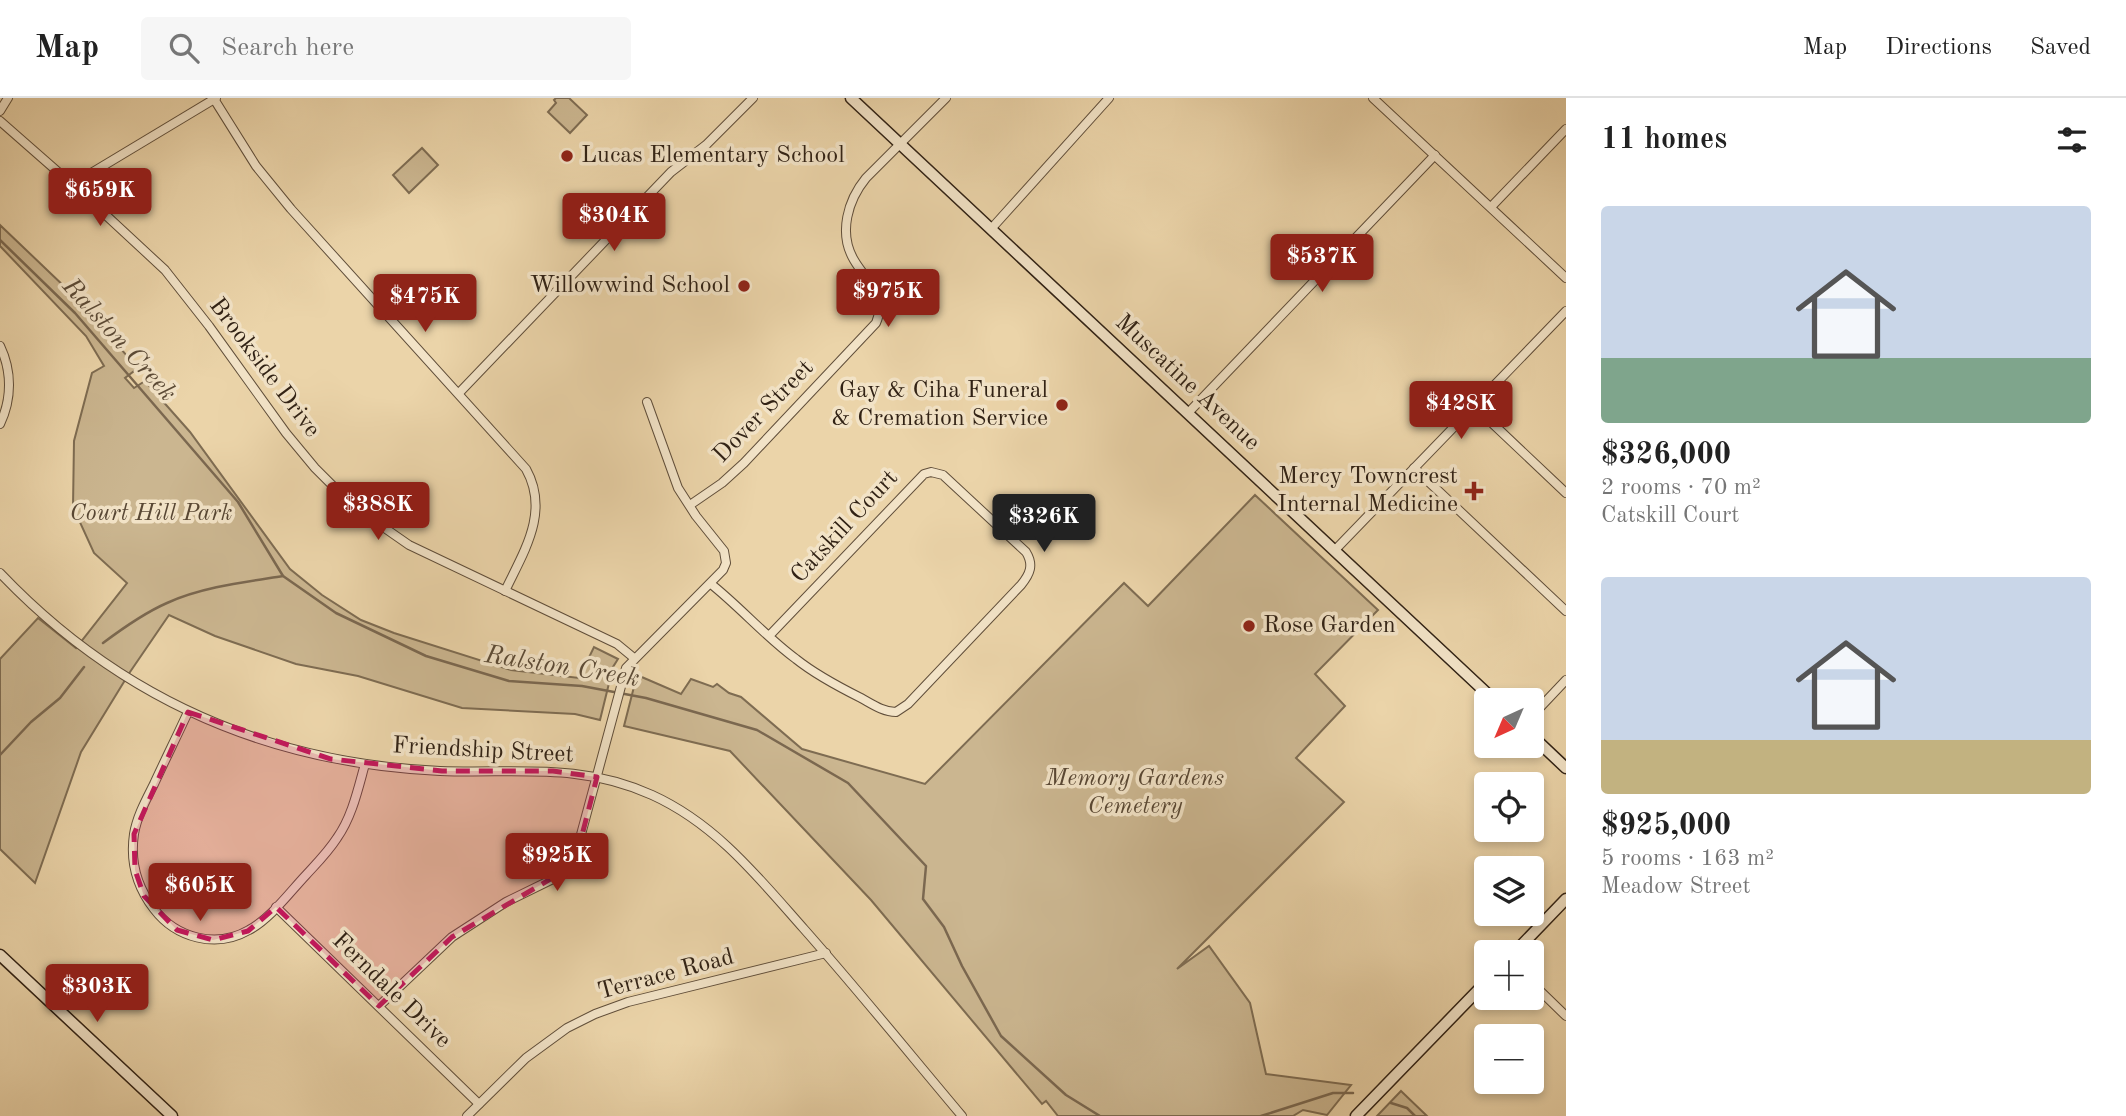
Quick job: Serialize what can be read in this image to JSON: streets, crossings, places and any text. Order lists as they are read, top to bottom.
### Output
{
  "streets": {
    "main road": ["Muscatine Avenue"],
    "street": [
      "Brookside Drive",
      "Dover Street",
      "Catskill Court",
      "Friendship Street",
      "Terrace Road",
      "Ferndale Drive"
    ]
  },
  "crossings": [
    ["Muscatine Avenue", "Dover Street"],
    ["Friendship Street", "Terrace Road"],
    ["Terrace Road", "Ferndale Drive"]
  ],
  "water": ["Ralston Creek"],
  "parks": ["Court Hill Park", "Memory Gardens Cemetery"],
  "places": {
    "other": [
      "Lucas Elementary School",
      "Willowwind School",
      "Gay & Ciha Funeral & Cremation Service",
      "Rose Garden"
    ],
    "health": ["Mercy Towncrest Internal Medicine"]
  },
  "north": "bottom left",
  "page": {
    "header": "Map",
    "search": "Search here",
    "nav": ["Map", "Directions", "Saved"],
    "heading": "11 homes",
    "price": [
      "$659K",
      "$304K",
      "$537K",
      "$975K",
      "$475K",
      "$428K",
      "$388K",
      "$326K",
      "$925K",
      "$605K",
      "$303K"
    ],
    "list": [
      {
        "name": "$326,000",
        "note": "2 rooms · 70 m² · Catskill Court"
      },
      {
        "name": "$925,000",
        "note": "5 rooms · 163 m² · Meadow Street"
      }
    ],
    "map_buttons": ["+", "−"]
  }
}
